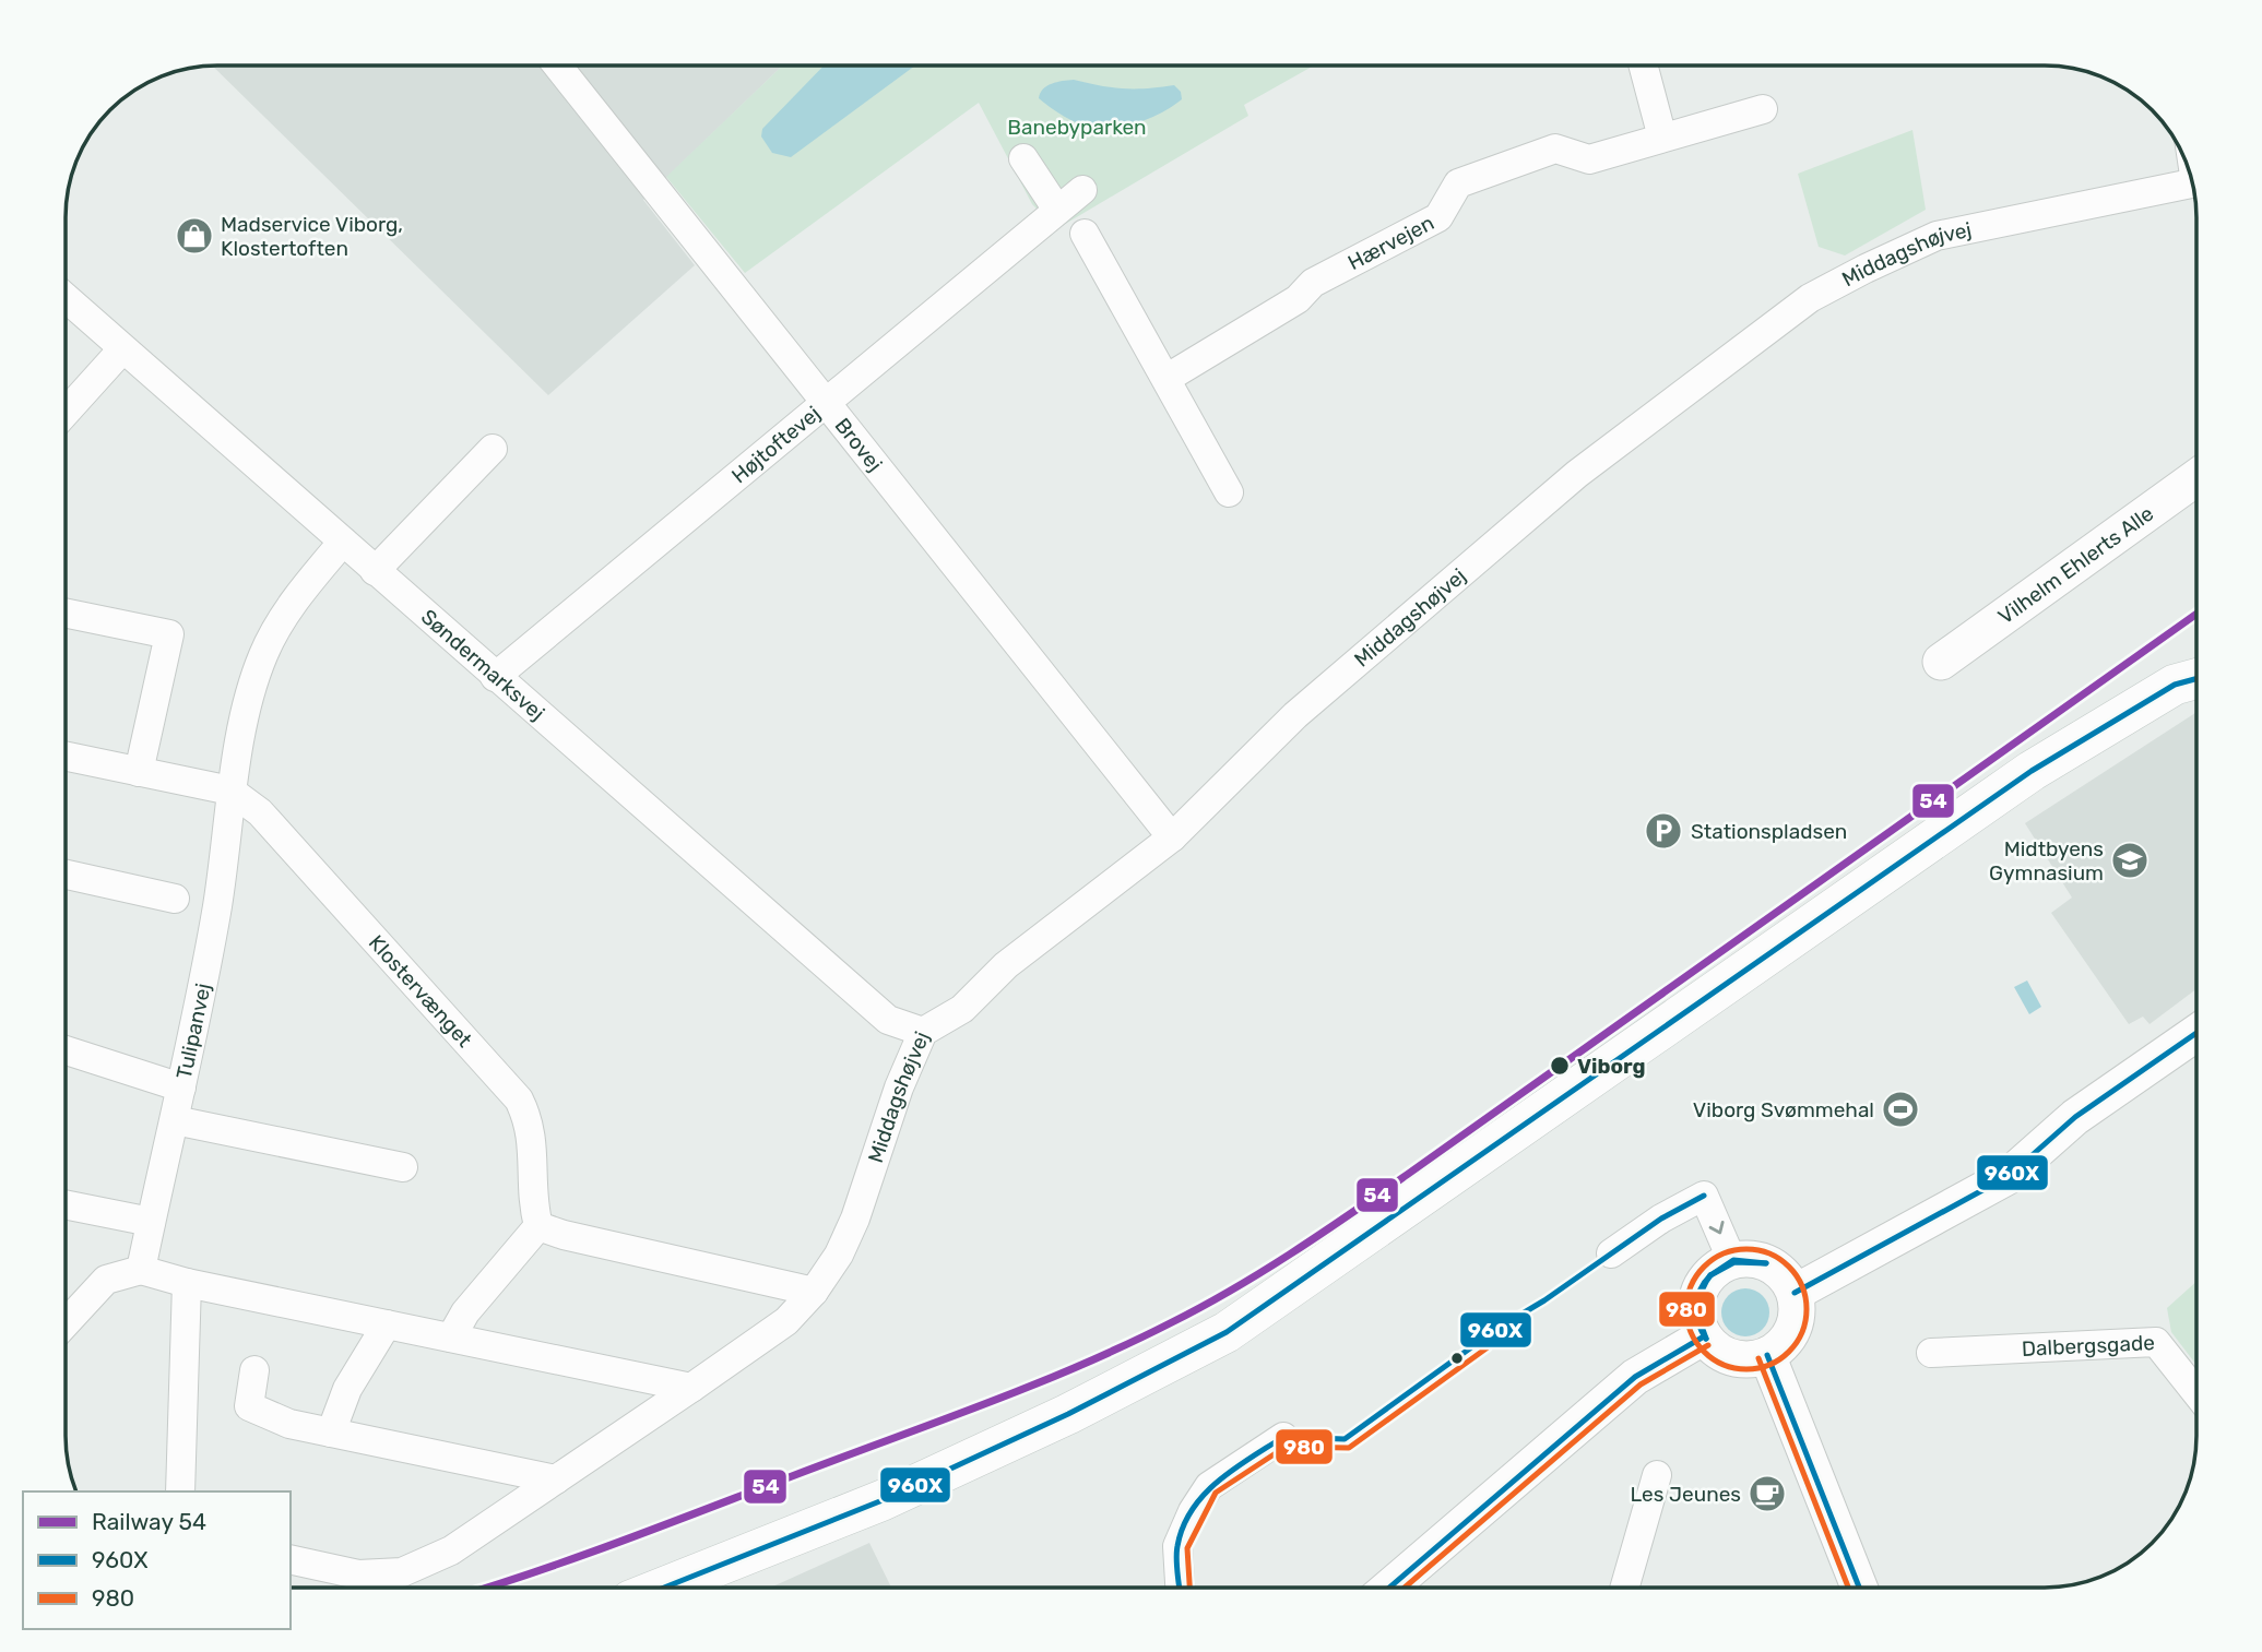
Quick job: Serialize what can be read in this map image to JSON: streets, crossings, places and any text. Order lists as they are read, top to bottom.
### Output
{
  "streets": {
    "street": [
      "Hærvejen",
      "Middagshøjvej",
      "Højtoftevej",
      "Brovej",
      "Vilhelm Ehlerts Alle",
      "Søndermarksvej",
      "Klostervænget",
      "Tulipanvej",
      "Dalbergsgade"
    ]
  },
  "crossings": [
    ["Middagshøjvej", "Brovej"],
    ["Middagshøjvej", "Søndermarksvej"],
    ["Højtoftevej", "Brovej"],
    ["Højtoftevej", "Søndermarksvej"],
    ["Søndermarksvej", "Tulipanvej"],
    ["Klostervænget", "Tulipanvej"]
  ],
  "parks": ["Banebyparken"],
  "places": {
    "shop": ["Madservice Viborg, Klostertoften"],
    "parking": ["Stationspladsen"],
    "school or university": ["Midtbyens Gymnasium"],
    "other": ["Viborg"],
    "sports": ["Viborg Svømmehal"],
    "cafe": ["Les Jeunes"]
  },
  "lines": ["rail line 54", "transit line 960X", "transit line 980"],
  "legend": ["Railway 54", "960X", "980"]
}
